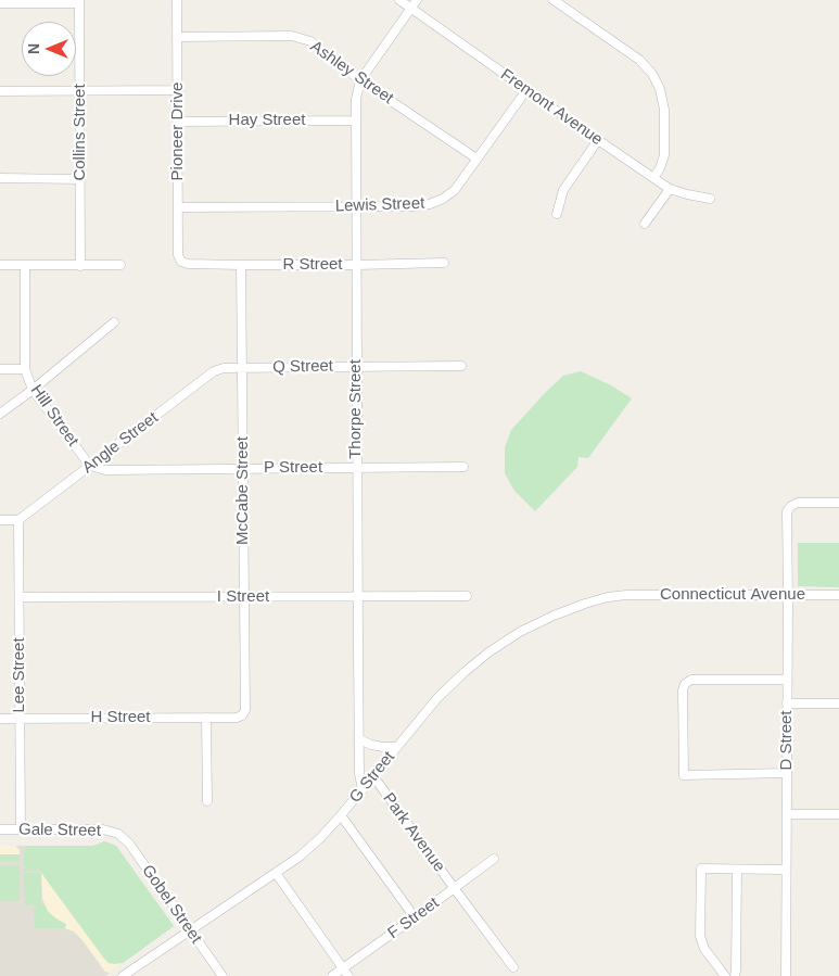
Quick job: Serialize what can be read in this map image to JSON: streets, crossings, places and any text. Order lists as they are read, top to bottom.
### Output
{
  "streets": {
    "street": [
      "Ashley Street",
      "Fremont Avenue",
      "Hay Street",
      "Pioneer Drive",
      "Collins Street",
      "Lewis Street",
      "R Street",
      "Q Street",
      "Thorpe Street",
      "Hill Street",
      "Angle Street",
      "P Street",
      "McCabe Street",
      "Connecticut Avenue",
      "I Street",
      "Lee Street",
      "H Street",
      "D Street",
      "G Street",
      "Gale Street",
      "Park Avenue",
      "Gobel Street",
      "F Street"
    ]
  },
  "crossings": [
    ["Ashley Street", "Pioneer Drive"],
    ["Ashley Street", "Lewis Street"],
    ["Ashley Street", "Thorpe Street"],
    ["Fremont Avenue", "Lewis Street"],
    ["Hay Street", "Pioneer Drive"],
    ["Hay Street", "Thorpe Street"],
    ["Pioneer Drive", "Lewis Street"],
    ["Pioneer Drive", "R Street"],
    ["Lewis Street", "Thorpe Street"],
    ["R Street", "Thorpe Street"],
    ["R Street", "McCabe Street"],
    ["Q Street", "Thorpe Street"],
    ["Q Street", "Angle Street"],
    ["Q Street", "McCabe Street"],
    ["Thorpe Street", "P Street"],
    ["Thorpe Street", "I Street"],
    ["Thorpe Street", "G Street"],
    ["Hill Street", "Angle Street"],
    ["Hill Street", "P Street"],
    ["Angle Street", "P Street"],
    ["Angle Street", "McCabe Street"],
    ["Angle Street", "Lee Street"],
    ["P Street", "McCabe Street"],
    ["McCabe Street", "I Street"],
    ["McCabe Street", "H Street"],
    ["Connecticut Avenue", "D Street"],
    ["Connecticut Avenue", "G Street"],
    ["I Street", "Lee Street"],
    ["Lee Street", "H Street"],
    ["Lee Street", "Gale Street"],
    ["G Street", "Park Avenue"],
    ["G Street", "Gobel Street"],
    ["Gale Street", "Gobel Street"],
    ["Park Avenue", "F Street"]
  ],
  "north": "left"
}
